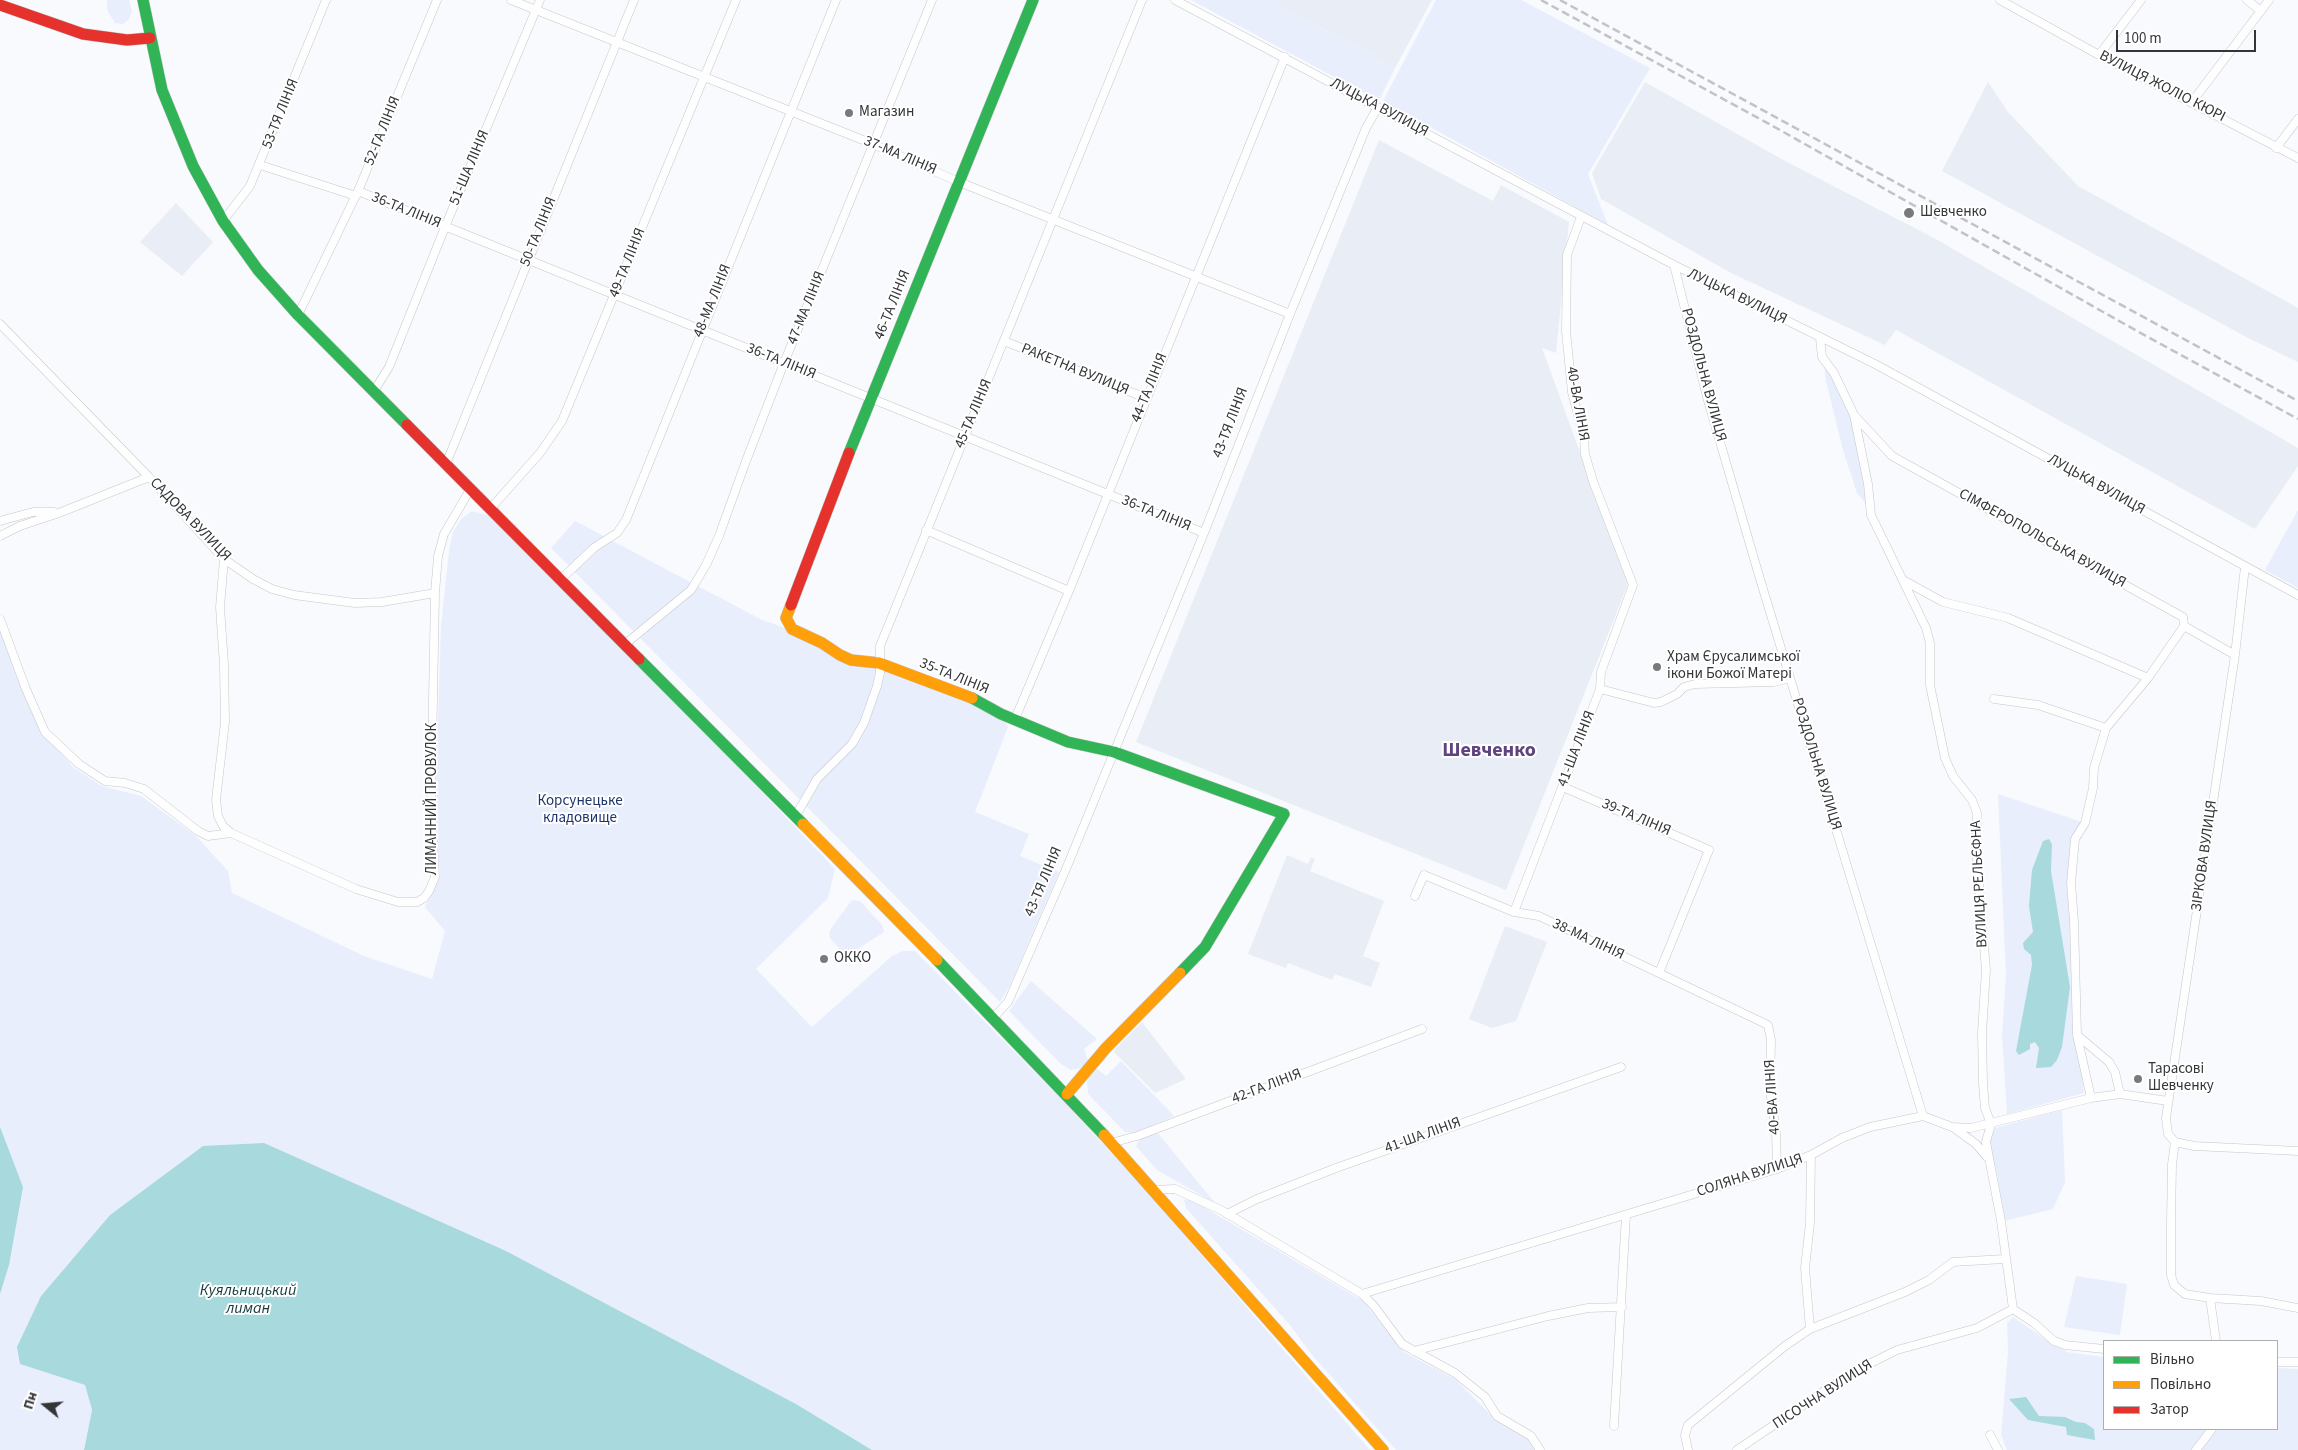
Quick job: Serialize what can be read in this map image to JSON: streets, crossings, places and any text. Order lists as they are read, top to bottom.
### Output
{
  "streets": {
    "main road": ["46-ТА ЛІНІЯ", "35-ТА ЛІНІЯ"],
    "street": [
      "ВУЛИЦЯ ЖОЛІО КЮРІ",
      "ЛУЦЬКА ВУЛИЦЯ",
      "53-ТЯ ЛІНІЯ",
      "52-ГА ЛІНІЯ",
      "37-МА ЛІНІЯ",
      "51-ША ЛІНІЯ",
      "36-ТА ЛІНІЯ",
      "50-ТА ЛІНІЯ",
      "49-ТА ЛІНІЯ",
      "48-МА ЛІНІЯ",
      "47-МА ЛІНІЯ",
      "РАКЕТНА ВУЛИЦЯ",
      "РОЗДОЛЬНА ВУЛИЦЯ",
      "44-ТА ЛІНІЯ",
      "40-ВА ЛІНІЯ",
      "45-ТА ЛІНІЯ",
      "43-ТЯ ЛІНІЯ",
      "САДОВА ВУЛИЦЯ",
      "СІМФЕРОПОЛЬСЬКА ВУЛИЦЯ",
      "41-ША ЛІНІЯ",
      "ЛИМАННИЙ ПРОВУЛОК",
      "39-ТА ЛІНІЯ",
      "ЗІРКОВА ВУЛИЦЯ",
      "ВУЛИЦЯ РЕЛЬЄФНА",
      "38-МА ЛІНІЯ",
      "42-ГА ЛІНІЯ",
      "СОЛЯНА ВУЛИЦЯ",
      "ПІСОЧНА ВУЛИЦЯ"
    ]
  },
  "crossings": [
    ["ЛУЦЬКА ВУЛИЦЯ", "РОЗДОЛЬНА ВУЛИЦЯ"],
    ["ЛУЦЬКА ВУЛИЦЯ", "44-ТА ЛІНІЯ"],
    ["ЛУЦЬКА ВУЛИЦЯ", "40-ВА ЛІНІЯ"],
    ["ЛУЦЬКА ВУЛИЦЯ", "43-ТЯ ЛІНІЯ"],
    ["ЛУЦЬКА ВУЛИЦЯ", "ЗІРКОВА ВУЛИЦЯ"],
    ["ЛУЦЬКА ВУЛИЦЯ", "ВУЛИЦЯ РЕЛЬЄФНА"],
    ["53-ТЯ ЛІНІЯ", "36-ТА ЛІНІЯ"],
    ["52-ГА ЛІНІЯ", "36-ТА ЛІНІЯ"],
    ["37-МА ЛІНІЯ", "51-ША ЛІНІЯ"],
    ["37-МА ЛІНІЯ", "50-ТА ЛІНІЯ"],
    ["37-МА ЛІНІЯ", "49-ТА ЛІНІЯ"],
    ["37-МА ЛІНІЯ", "48-МА ЛІНІЯ"],
    ["37-МА ЛІНІЯ", "46-ТА ЛІНІЯ"],
    ["37-МА ЛІНІЯ", "47-МА ЛІНІЯ"],
    ["37-МА ЛІНІЯ", "44-ТА ЛІНІЯ"],
    ["37-МА ЛІНІЯ", "45-ТА ЛІНІЯ"],
    ["37-МА ЛІНІЯ", "43-ТЯ ЛІНІЯ"],
    ["51-ША ЛІНІЯ", "36-ТА ЛІНІЯ"],
    ["36-ТА ЛІНІЯ", "50-ТА ЛІНІЯ"],
    ["36-ТА ЛІНІЯ", "49-ТА ЛІНІЯ"],
    ["36-ТА ЛІНІЯ", "48-МА ЛІНІЯ"],
    ["36-ТА ЛІНІЯ", "46-ТА ЛІНІЯ"],
    ["36-ТА ЛІНІЯ", "47-МА ЛІНІЯ"],
    ["36-ТА ЛІНІЯ", "44-ТА ЛІНІЯ"],
    ["36-ТА ЛІНІЯ", "45-ТА ЛІНІЯ"],
    ["36-ТА ЛІНІЯ", "43-ТЯ ЛІНІЯ"],
    ["46-ТА ЛІНІЯ", "35-ТА ЛІНІЯ"],
    ["РАКЕТНА ВУЛИЦЯ", "44-ТА ЛІНІЯ"],
    ["РАКЕТНА ВУЛИЦЯ", "45-ТА ЛІНІЯ"],
    ["РОЗДОЛЬНА ВУЛИЦЯ", "СОЛЯНА ВУЛИЦЯ"],
    ["44-ТА ЛІНІЯ", "35-ТА ЛІНІЯ"],
    ["40-ВА ЛІНІЯ", "41-ША ЛІНІЯ"],
    ["40-ВА ЛІНІЯ", "38-МА ЛІНІЯ"],
    ["40-ВА ЛІНІЯ", "СОЛЯНА ВУЛИЦЯ"],
    ["45-ТА ЛІНІЯ", "35-ТА ЛІНІЯ"],
    ["43-ТЯ ЛІНІЯ", "35-ТА ЛІНІЯ"],
    ["САДОВА ВУЛИЦЯ", "ЛИМАННИЙ ПРОВУЛОК"],
    ["СІМФЕРОПОЛЬСЬКА ВУЛИЦЯ", "ЗІРКОВА ВУЛИЦЯ"],
    ["СІМФЕРОПОЛЬСЬКА ВУЛИЦЯ", "ВУЛИЦЯ РЕЛЬЄФНА"],
    ["41-ША ЛІНІЯ", "39-ТА ЛІНІЯ"],
    ["41-ША ЛІНІЯ", "38-МА ЛІНІЯ"],
    ["39-ТА ЛІНІЯ", "38-МА ЛІНІЯ"],
    ["ВУЛИЦЯ РЕЛЬЄФНА", "ПІСОЧНА ВУЛИЦЯ"]
  ],
  "districts": ["Шевченко"],
  "water": ["Куяльницький лиман"],
  "parks": ["Корсунецьке кладовище"],
  "places": [
    "Магазин",
    "Шевченко",
    "Храм Єрусалимської ікони Божої Матері",
    "ОККО",
    "Тарасові Шевченку"
  ],
  "legend": ["Вільно", "Повільно", "Затор"],
  "scale_bar": "100 m",
  "north": "left"
}
